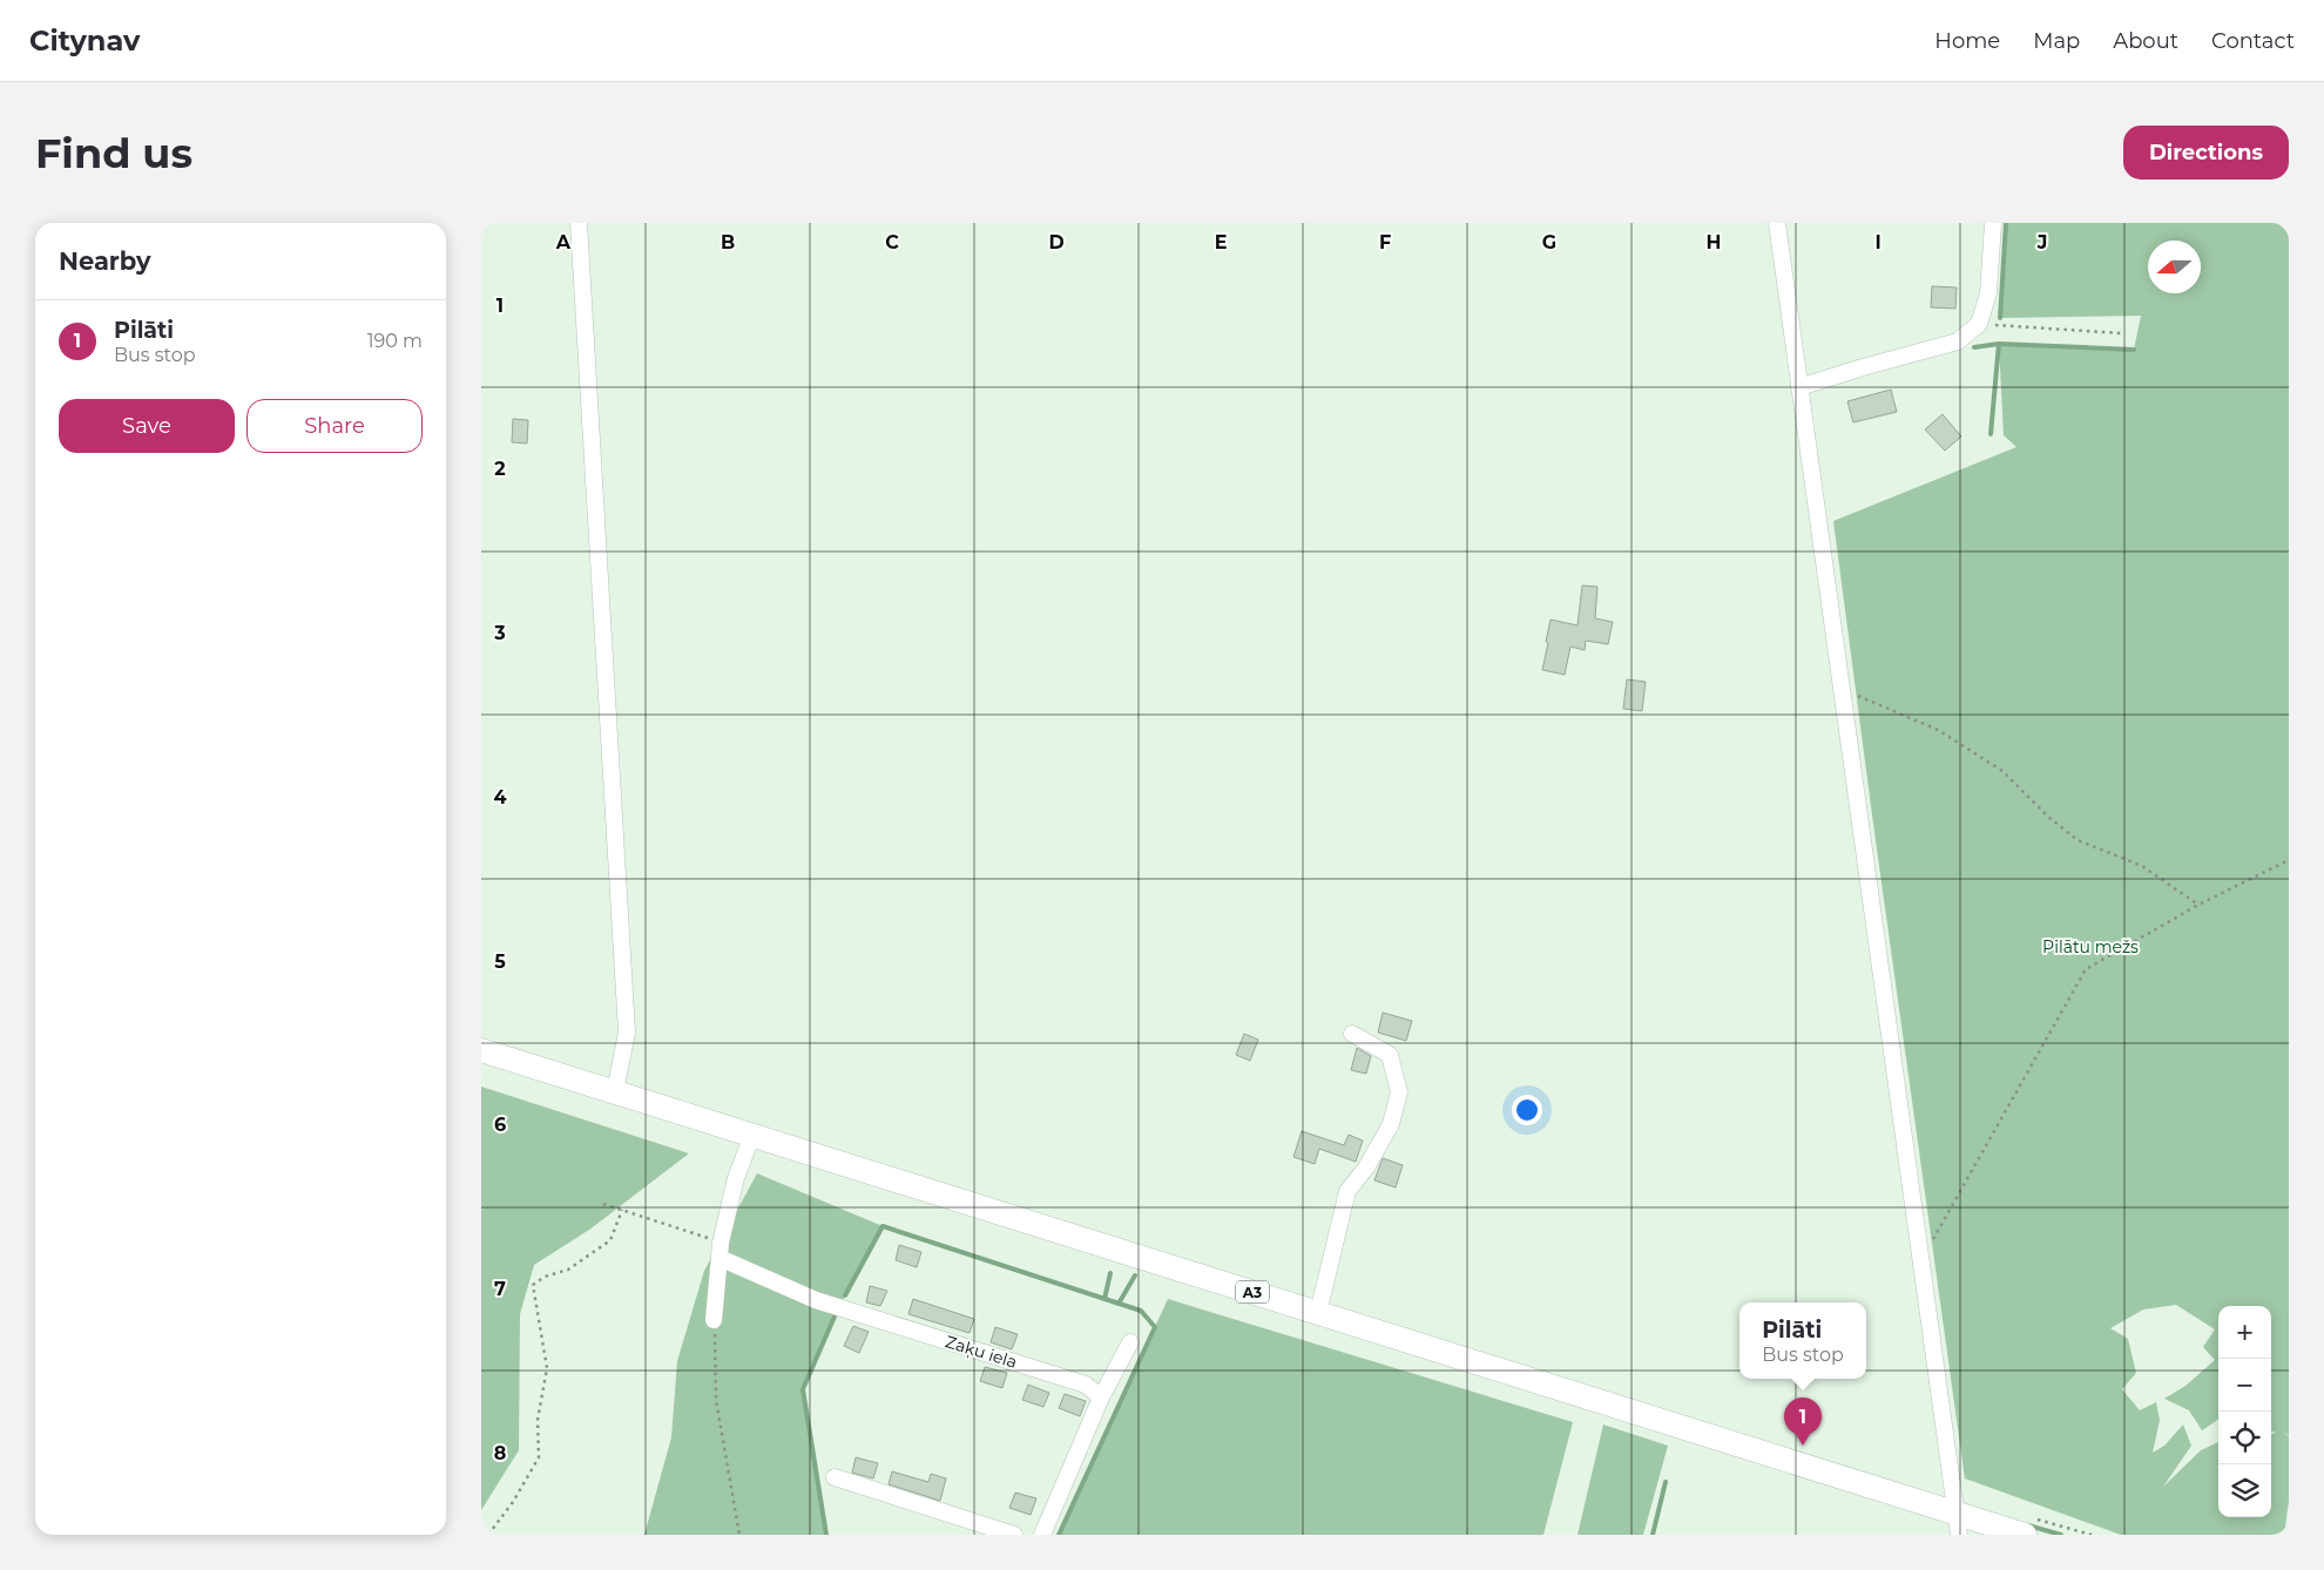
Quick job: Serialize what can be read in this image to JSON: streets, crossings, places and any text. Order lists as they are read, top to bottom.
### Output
{
  "streets": {
    "highway": ["A3"],
    "street": ["Zaķu iela"]
  },
  "parks": ["Pilātu mežs"],
  "north": "left",
  "page": {
    "header": "Citynav",
    "nav": [
      "Home",
      "Map",
      "About",
      "Contact"
    ],
    "buttons": [
      "Directions",
      ["Save", "Share"]
    ],
    "title": "Find us",
    "heading": "Nearby",
    "list": [
      {
        "mark": "1",
        "name": "Pilāti",
        "note": "Bus stop",
        "value": "190 m"
      }
    ],
    "popup": ["Pilāti", "Bus stop"],
    "map_buttons": ["+", "−"],
    "pins": "1"
  },
  "grid": {
    "columns": [
      "A",
      "B",
      "C",
      "D",
      "E",
      "F",
      "G",
      "H",
      "I",
      "J"
    ],
    "rows": [
      "1",
      "2",
      "3",
      "4",
      "5",
      "6",
      "7",
      "8"
    ]
  }
}
